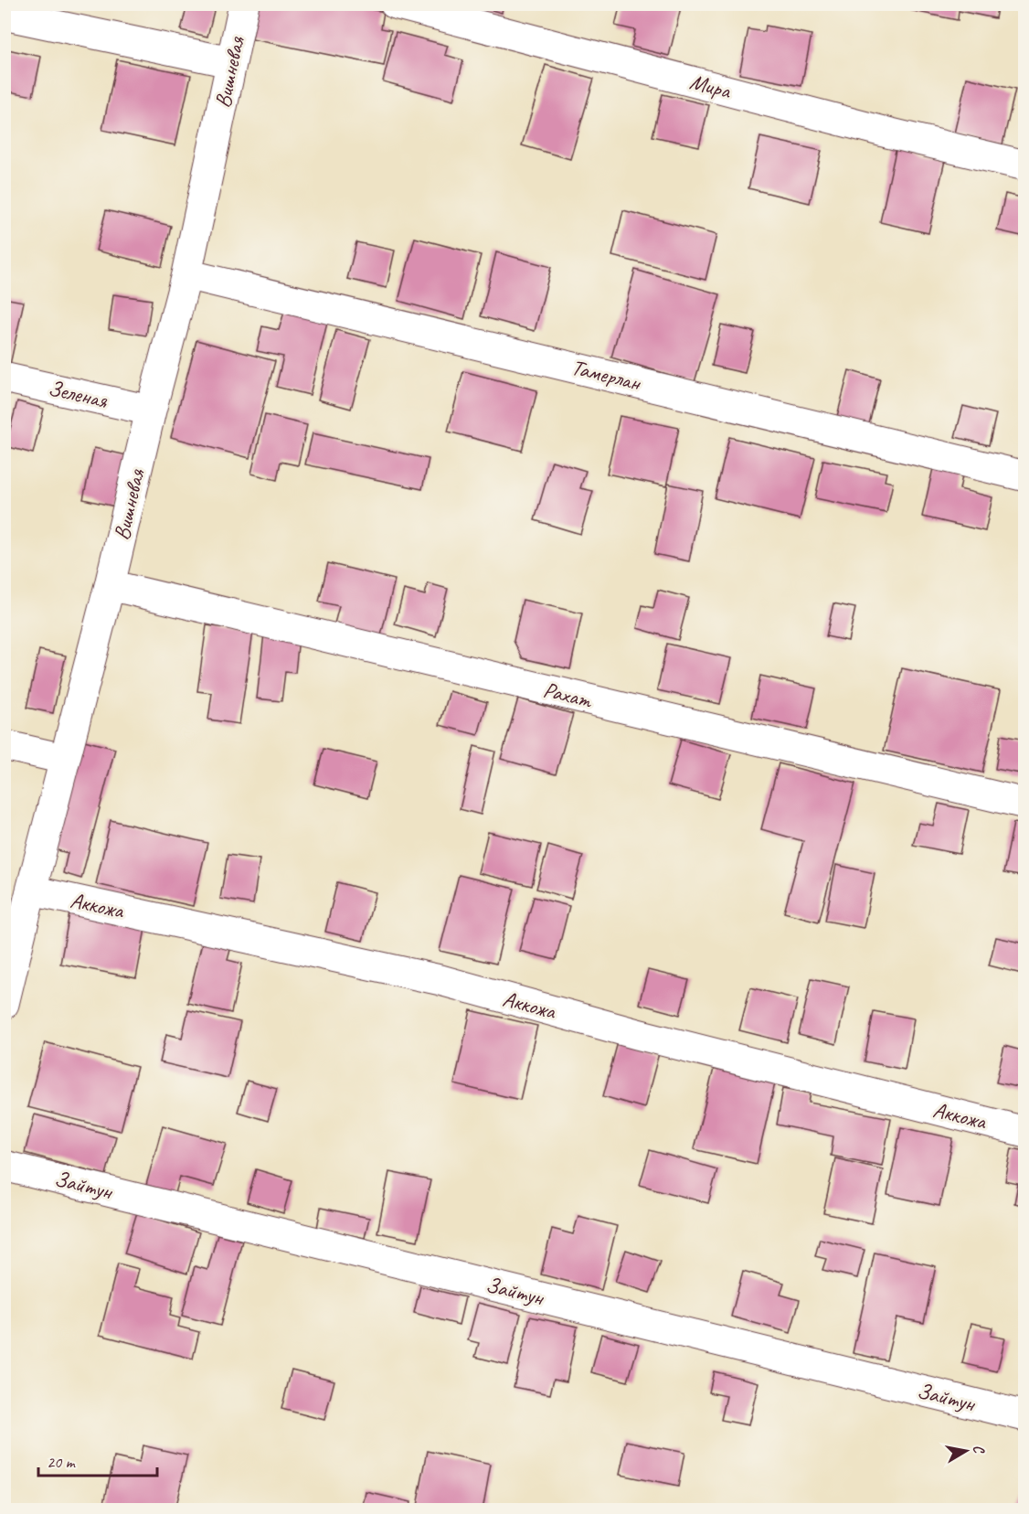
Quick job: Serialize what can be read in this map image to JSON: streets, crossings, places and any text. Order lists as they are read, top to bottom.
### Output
{
  "streets": {
    "street": [
      "Вишневая",
      "Мира",
      "Тамерлан",
      "Зеленая",
      "Рахат",
      "Аккожа",
      "Зайтун"
    ]
  },
  "crossings": [
    ["Вишневая", "Тамерлан"],
    ["Вишневая", "Зеленая"],
    ["Вишневая", "Рахат"],
    ["Вишневая", "Аккожа"]
  ],
  "scale_bar": "20 m",
  "north": "right"
}
